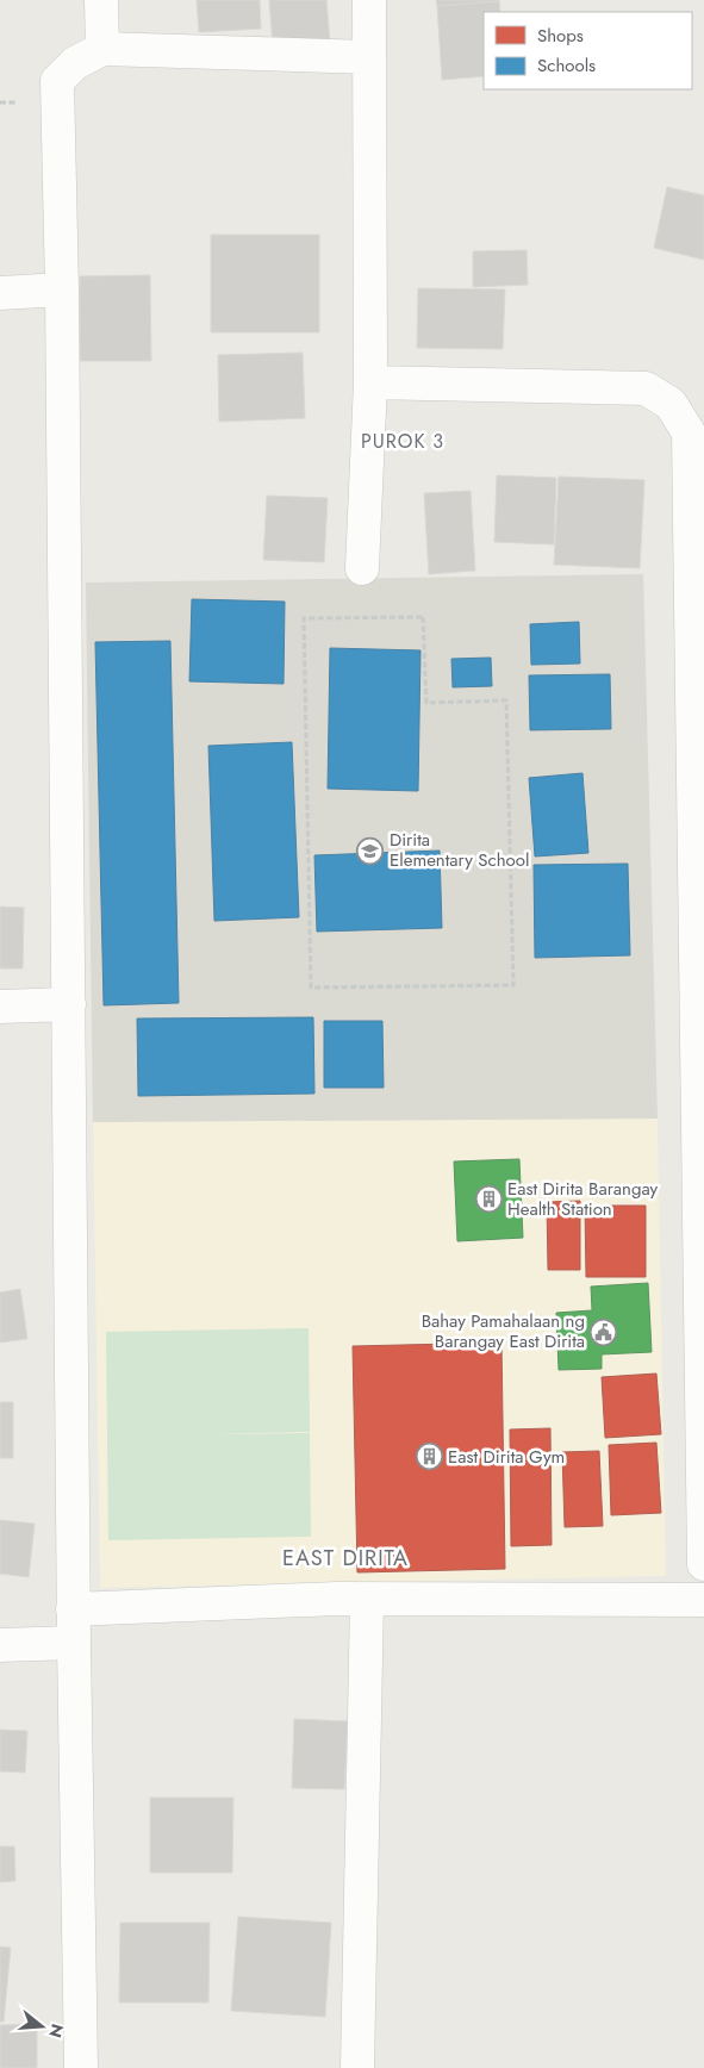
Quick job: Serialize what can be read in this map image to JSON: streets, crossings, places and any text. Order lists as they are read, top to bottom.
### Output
{
  "districts": ["PUROK 3", "EAST DIRITA"],
  "places": {
    "school or university": ["Dirita Elementary School"],
    "building": ["East Dirita Barangay Health Station", "East Dirita Gym"],
    "public building": ["Bahay Pamahalaan ng Barangay East Dirita"]
  },
  "legend": ["Shops", "Schools"],
  "north": "right"
}
